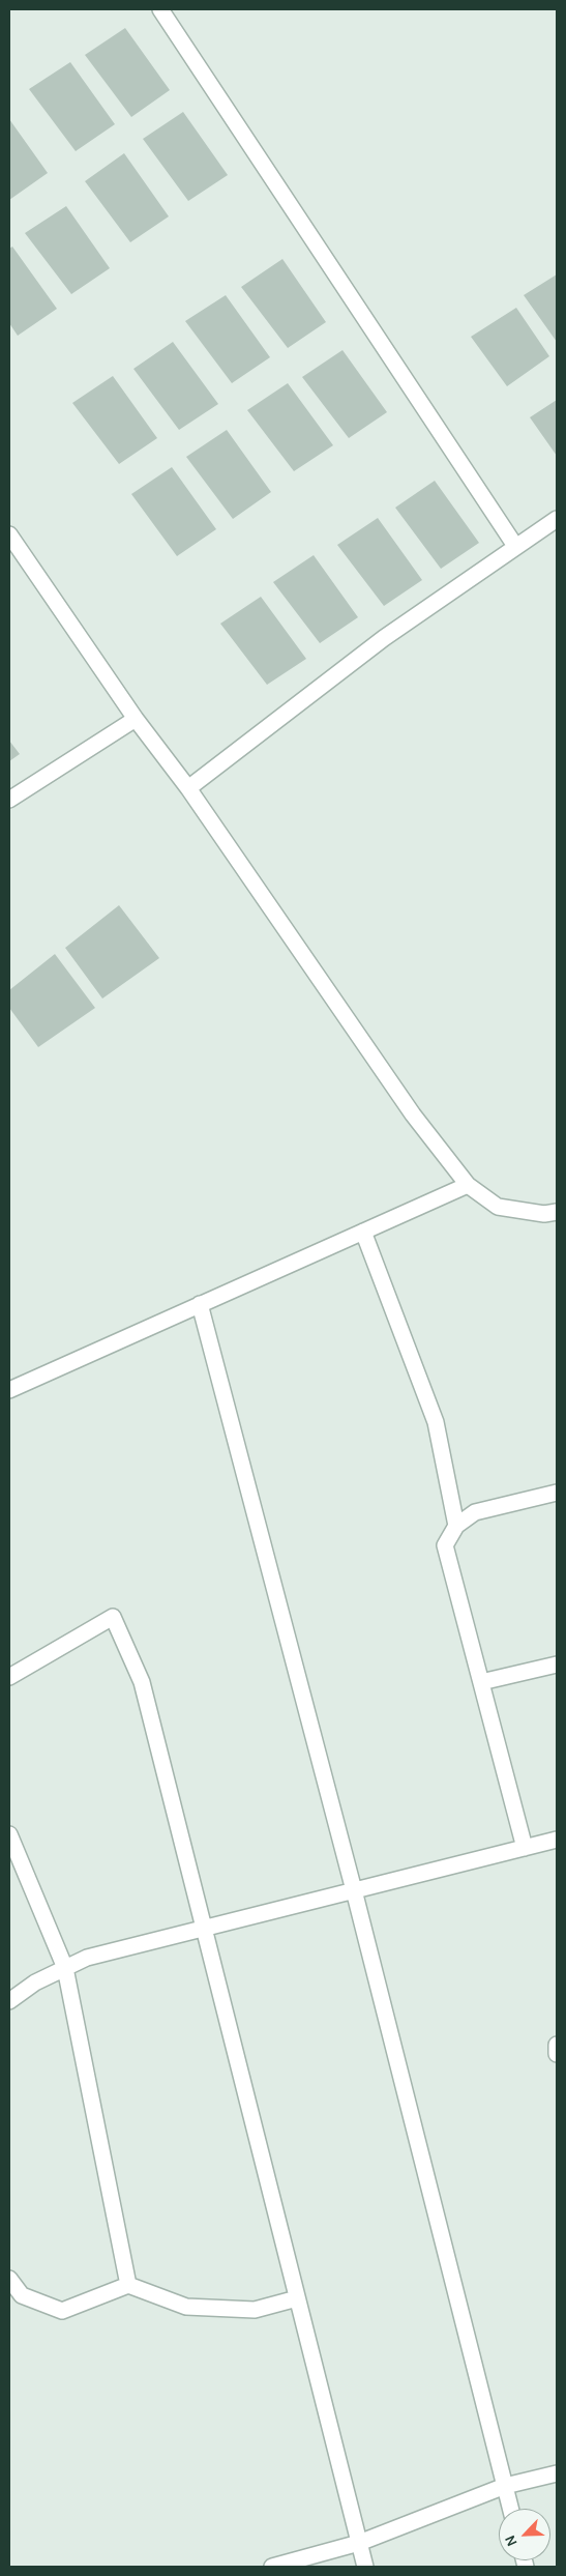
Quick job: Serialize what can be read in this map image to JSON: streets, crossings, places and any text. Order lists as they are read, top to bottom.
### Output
{
  "north": "bottom left"
}
